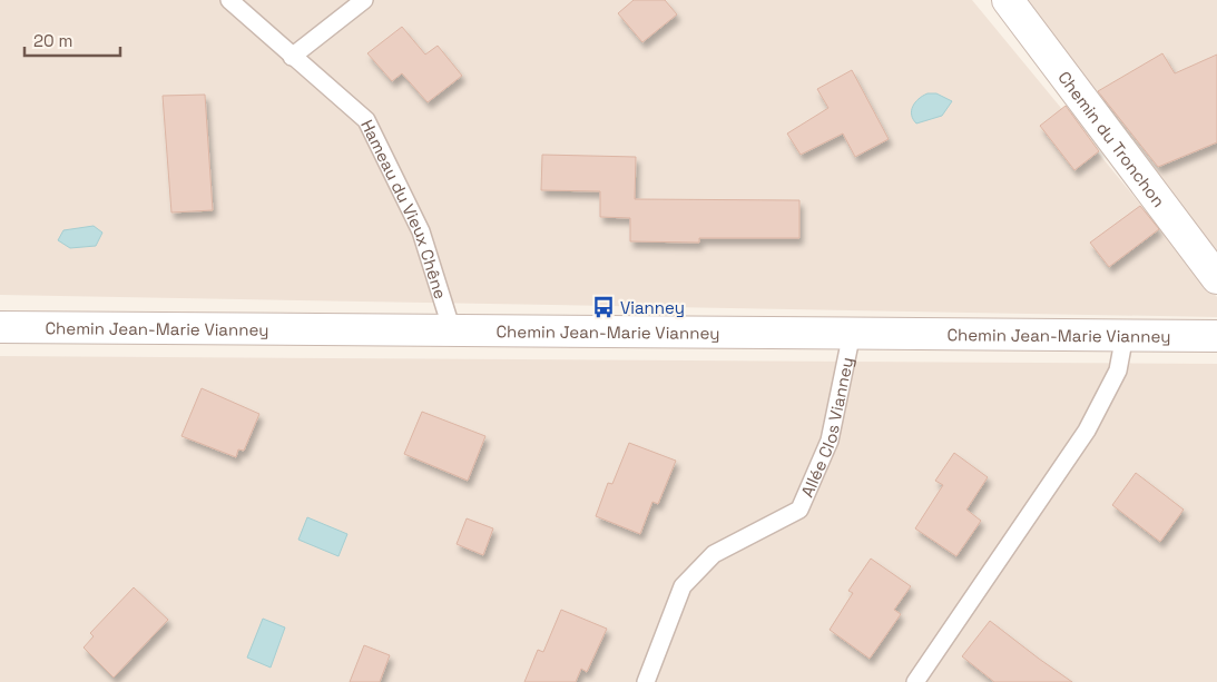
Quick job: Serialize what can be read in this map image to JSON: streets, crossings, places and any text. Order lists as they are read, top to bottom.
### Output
{
  "streets": {
    "street": ["Chemin du Tronchon", "Chemin Jean-Marie Vianney"],
    "lane": ["Hameau du Vieux Chêne", "Allée Clos Vianney"]
  },
  "crossings": [
    ["Hameau du Vieux Chêne", "Chemin Jean-Marie Vianney"],
    ["Chemin Jean-Marie Vianney", "Allée Clos Vianney"]
  ],
  "places": {
    "bus stop": ["Vianney"]
  },
  "scale_bar": "20 m"
}
